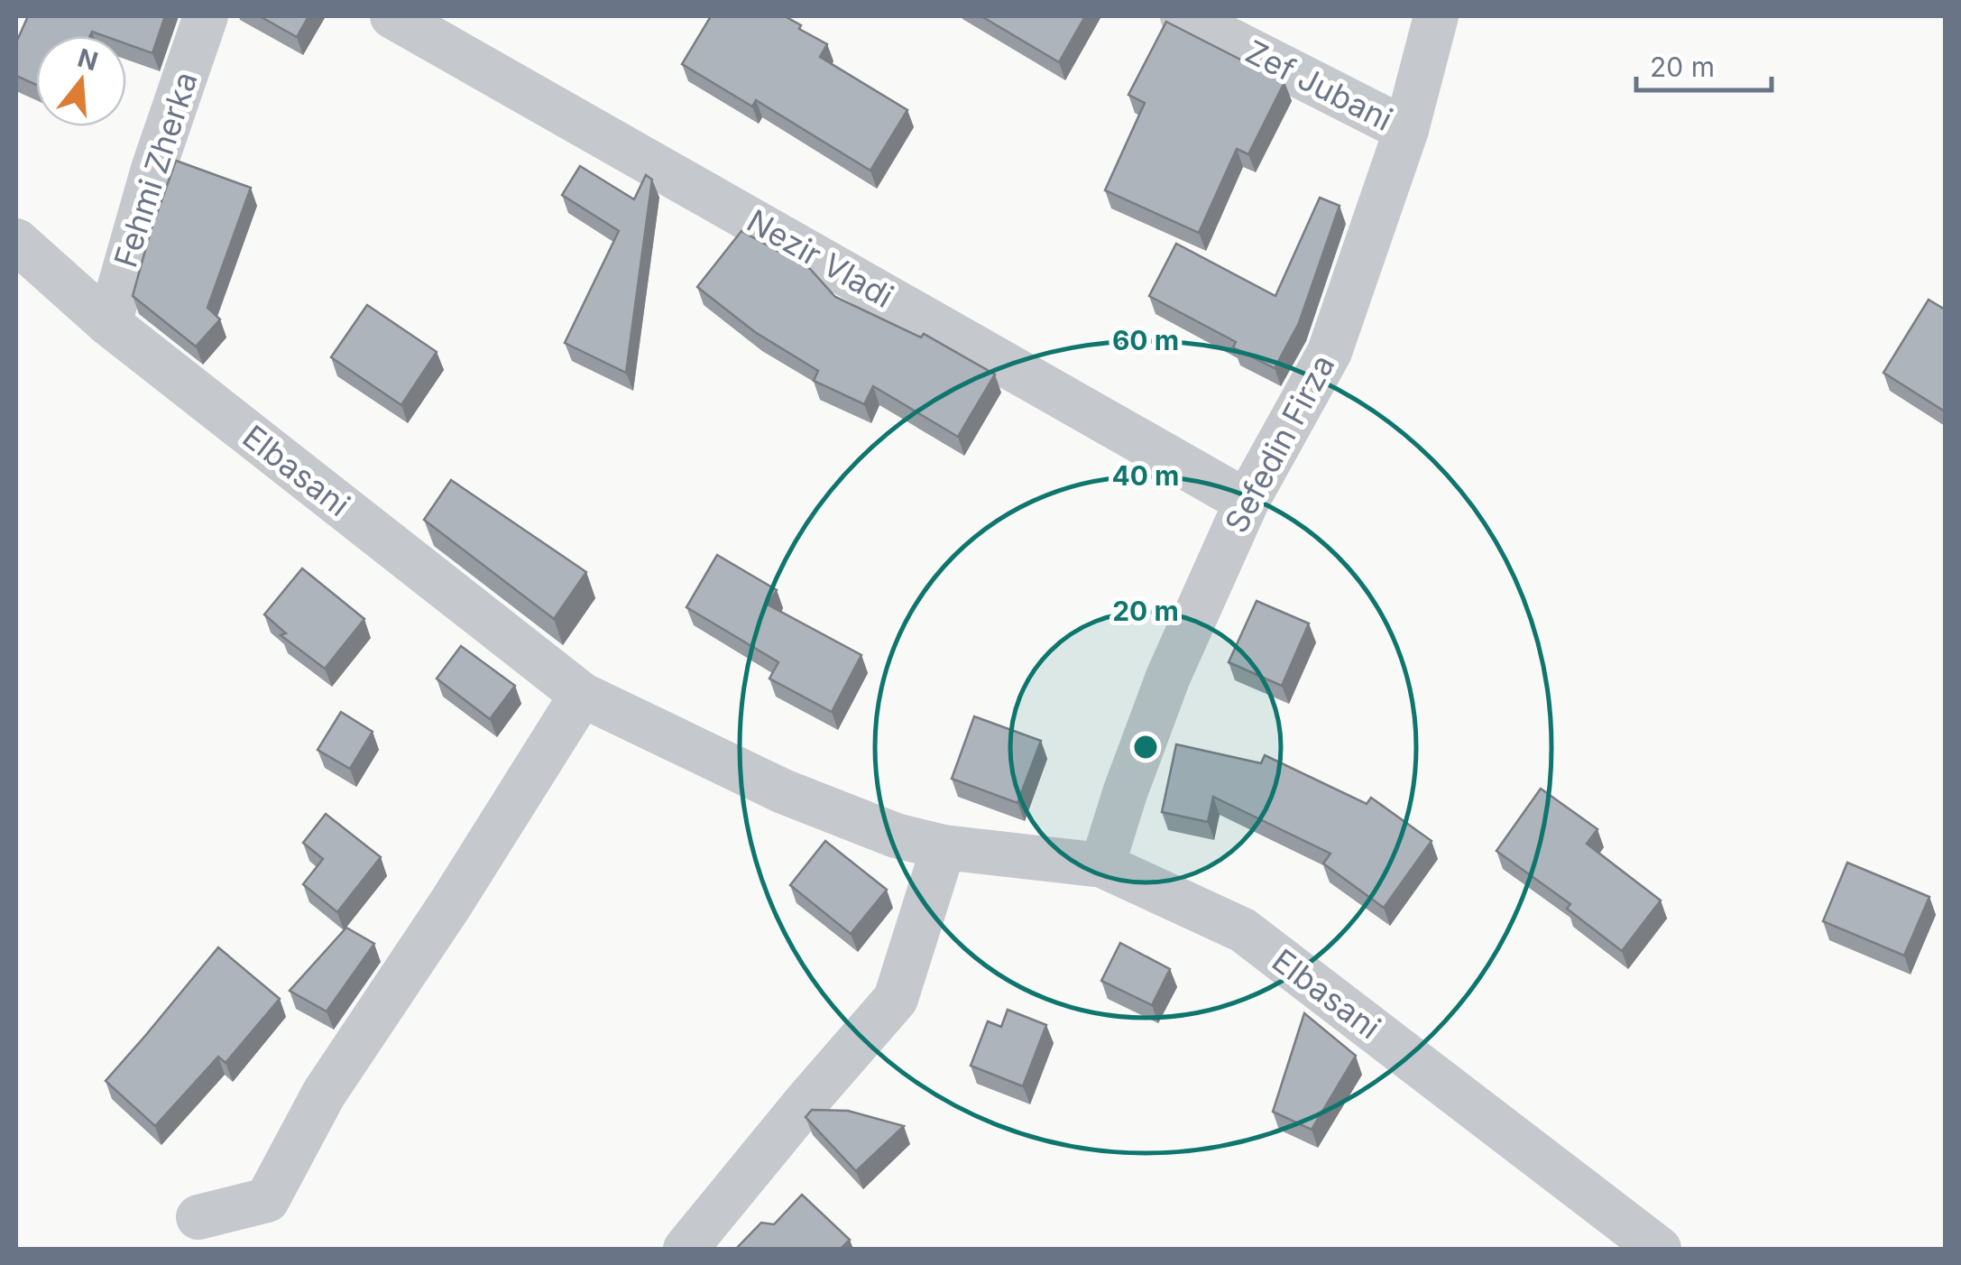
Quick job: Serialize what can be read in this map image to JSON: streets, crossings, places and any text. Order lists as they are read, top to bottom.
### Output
{
  "streets": {
    "street": [
      "Zef Jubani",
      "Fehmi Zherka",
      "Nezir Vladi",
      "Sefedin Firza",
      "Elbasani"
    ]
  },
  "crossings": [
    ["Zef Jubani", "Sefedin Firza"],
    ["Fehmi Zherka", "Elbasani"],
    ["Nezir Vladi", "Sefedin Firza"],
    ["Sefedin Firza", "Elbasani"]
  ],
  "scale_bar": "20 m",
  "north": "top",
  "rings": ["60 m", "40 m", "20 m"]
}
